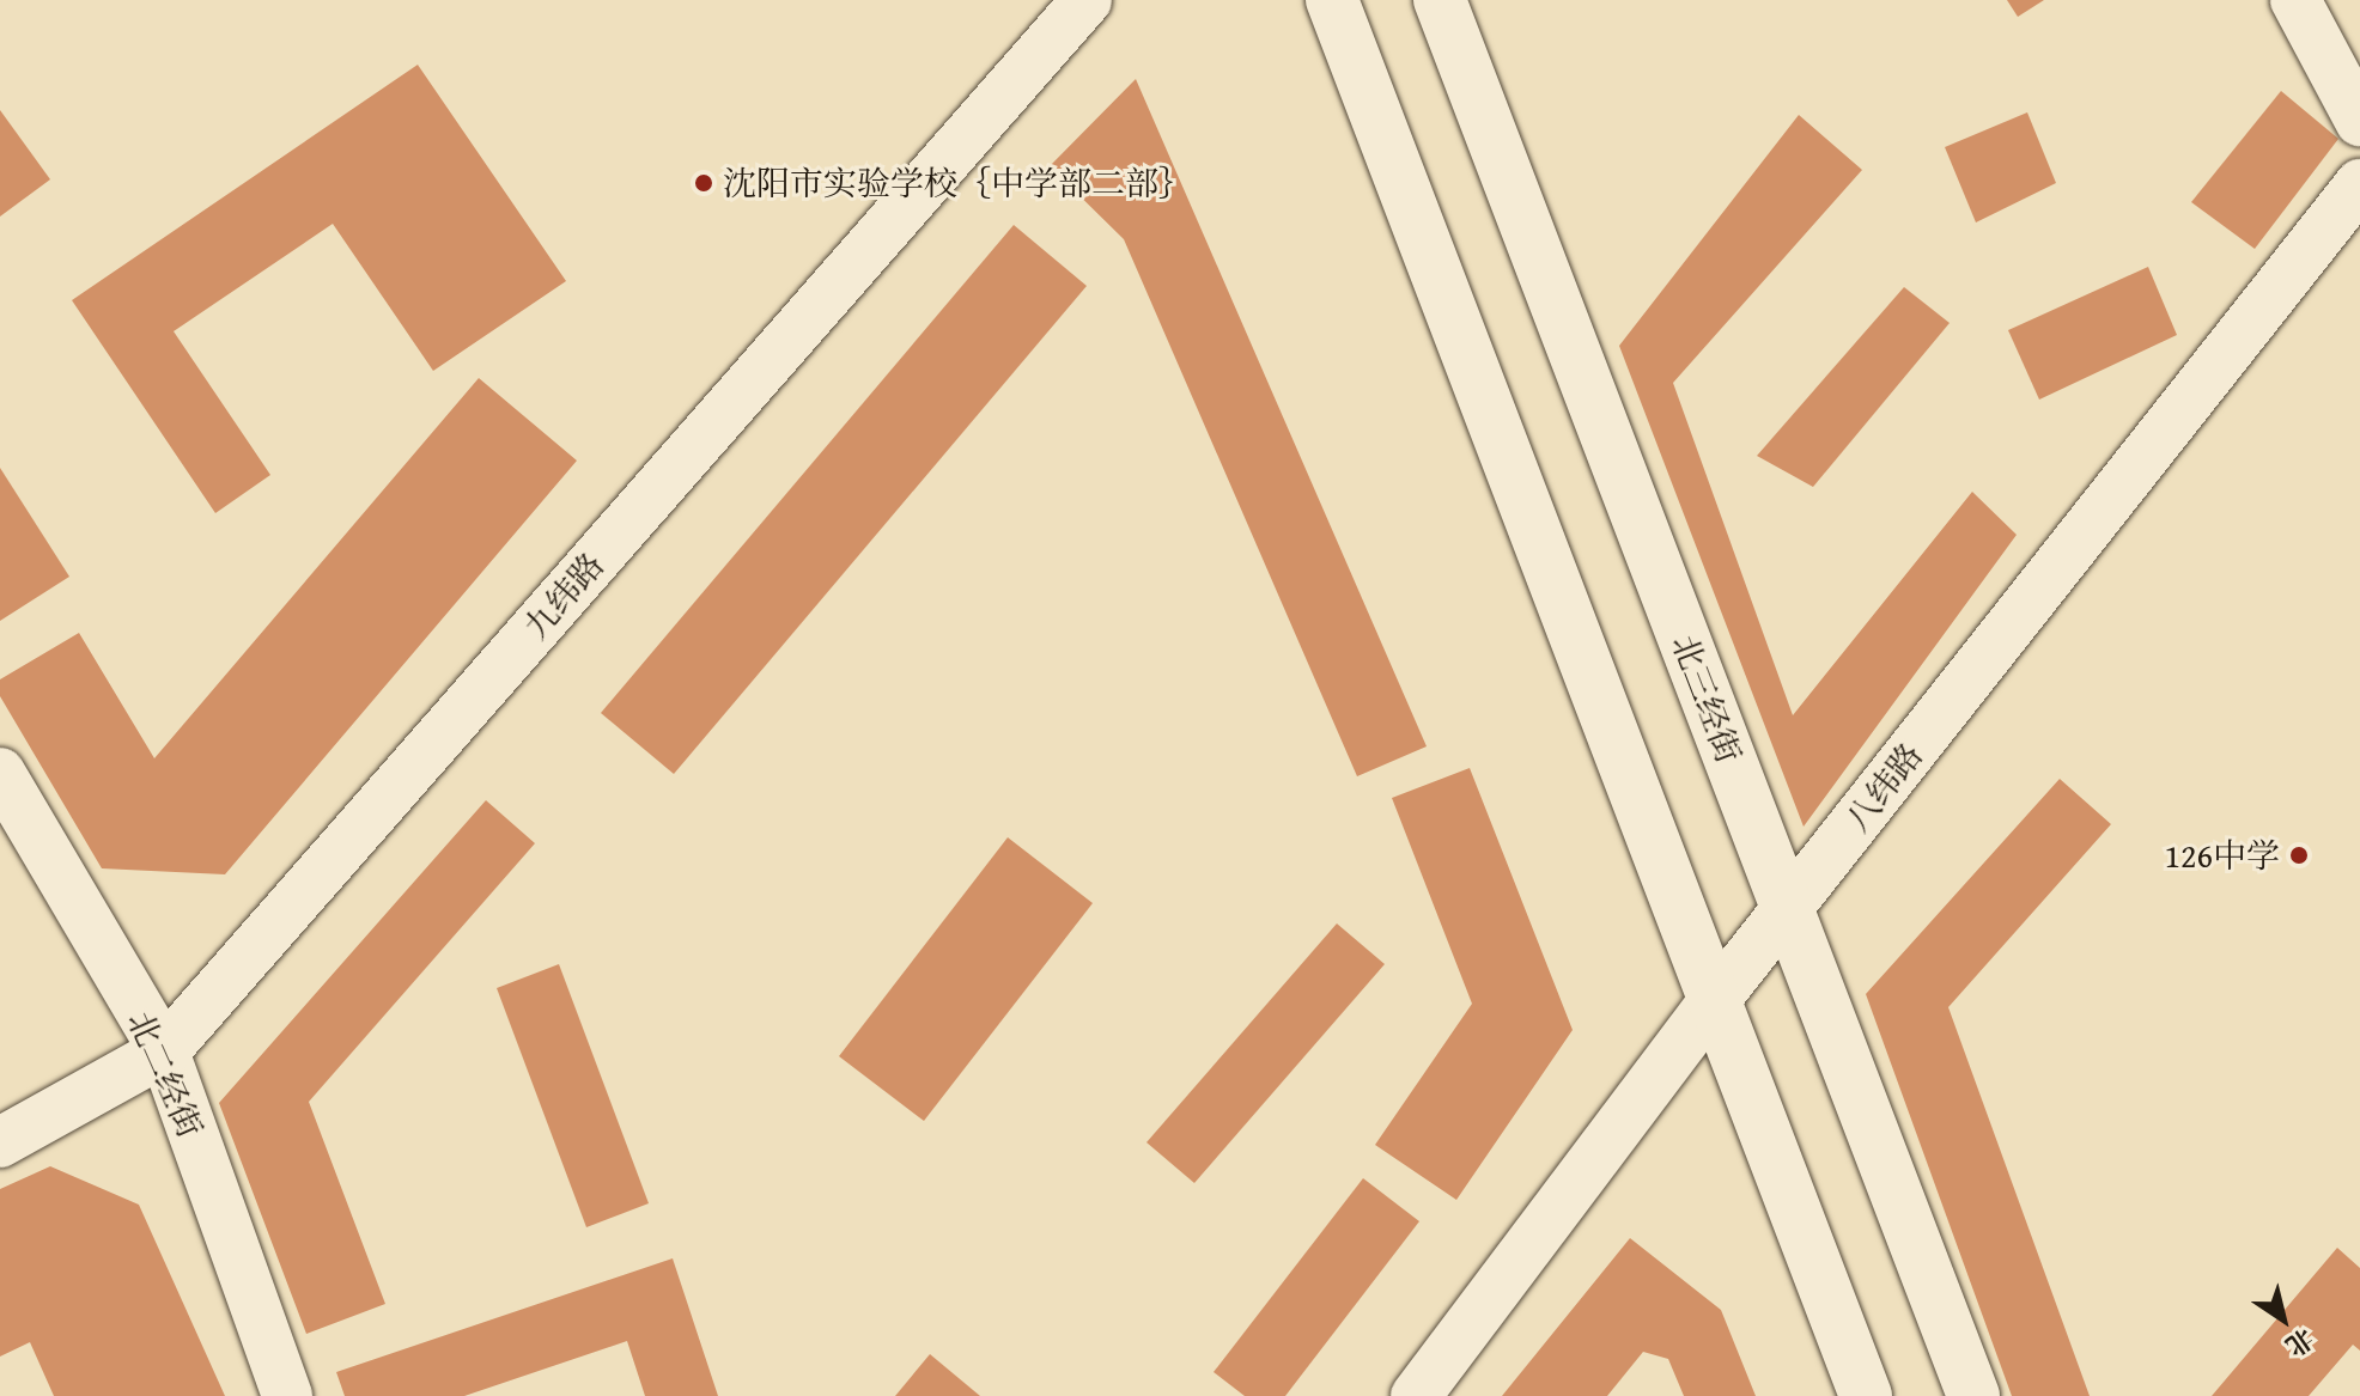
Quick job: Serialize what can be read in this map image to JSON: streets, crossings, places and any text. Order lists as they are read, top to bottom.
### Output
{
  "streets": {
    "main road": ["北三经街"],
    "street": ["九纬路", "八纬路", "北二经街"]
  },
  "crossings": [
    ["九纬路", "北二经街"],
    ["北三经街", "八纬路"]
  ],
  "places": ["沈阳市实验学校｛中学部二部｝", "126中学"],
  "north": "bottom right"
}
